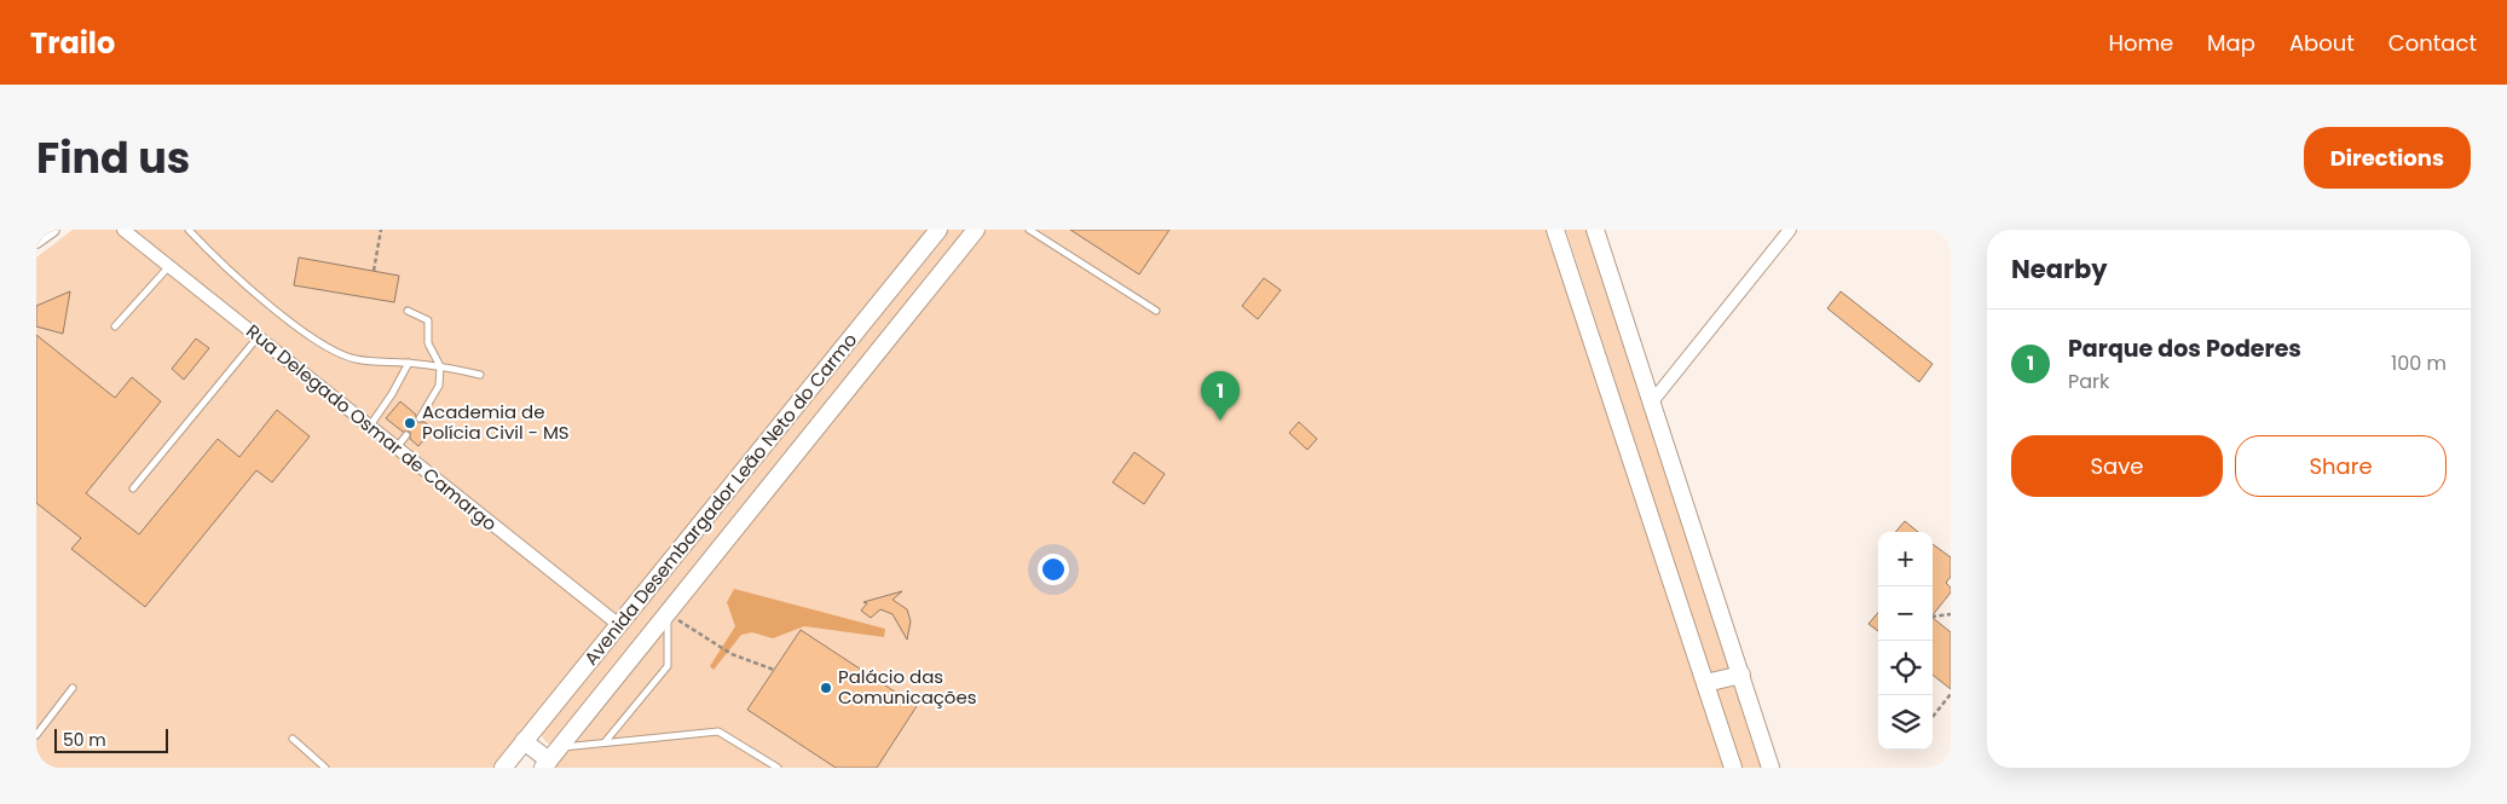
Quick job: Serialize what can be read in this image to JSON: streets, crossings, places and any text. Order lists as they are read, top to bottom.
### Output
{
  "streets": {
    "main road": ["Avenida Desembargador Leão Neto do Carmo"],
    "street": ["Rua Delegado Osmar de Camargo"]
  },
  "crossings": [
    ["Rua Delegado Osmar de Camargo", "Avenida Desembargador Leão Neto do Carmo"]
  ],
  "places": ["Academia de Polícia Civil - MS", "Palácio das Comunicações"],
  "scale_bar": "50 m",
  "page": {
    "header": "Trailo",
    "nav": [
      "Home",
      "Map",
      "About",
      "Contact"
    ],
    "title": "Find us",
    "buttons": [
      "Directions",
      ["Save", "Share"]
    ],
    "heading": "Nearby",
    "list": [
      {
        "mark": "1",
        "name": "Parque dos Poderes",
        "note": "Park",
        "value": "100 m"
      }
    ],
    "pins": "1",
    "map_buttons": ["+", "−"],
    "scale": "50 m"
  }
}
